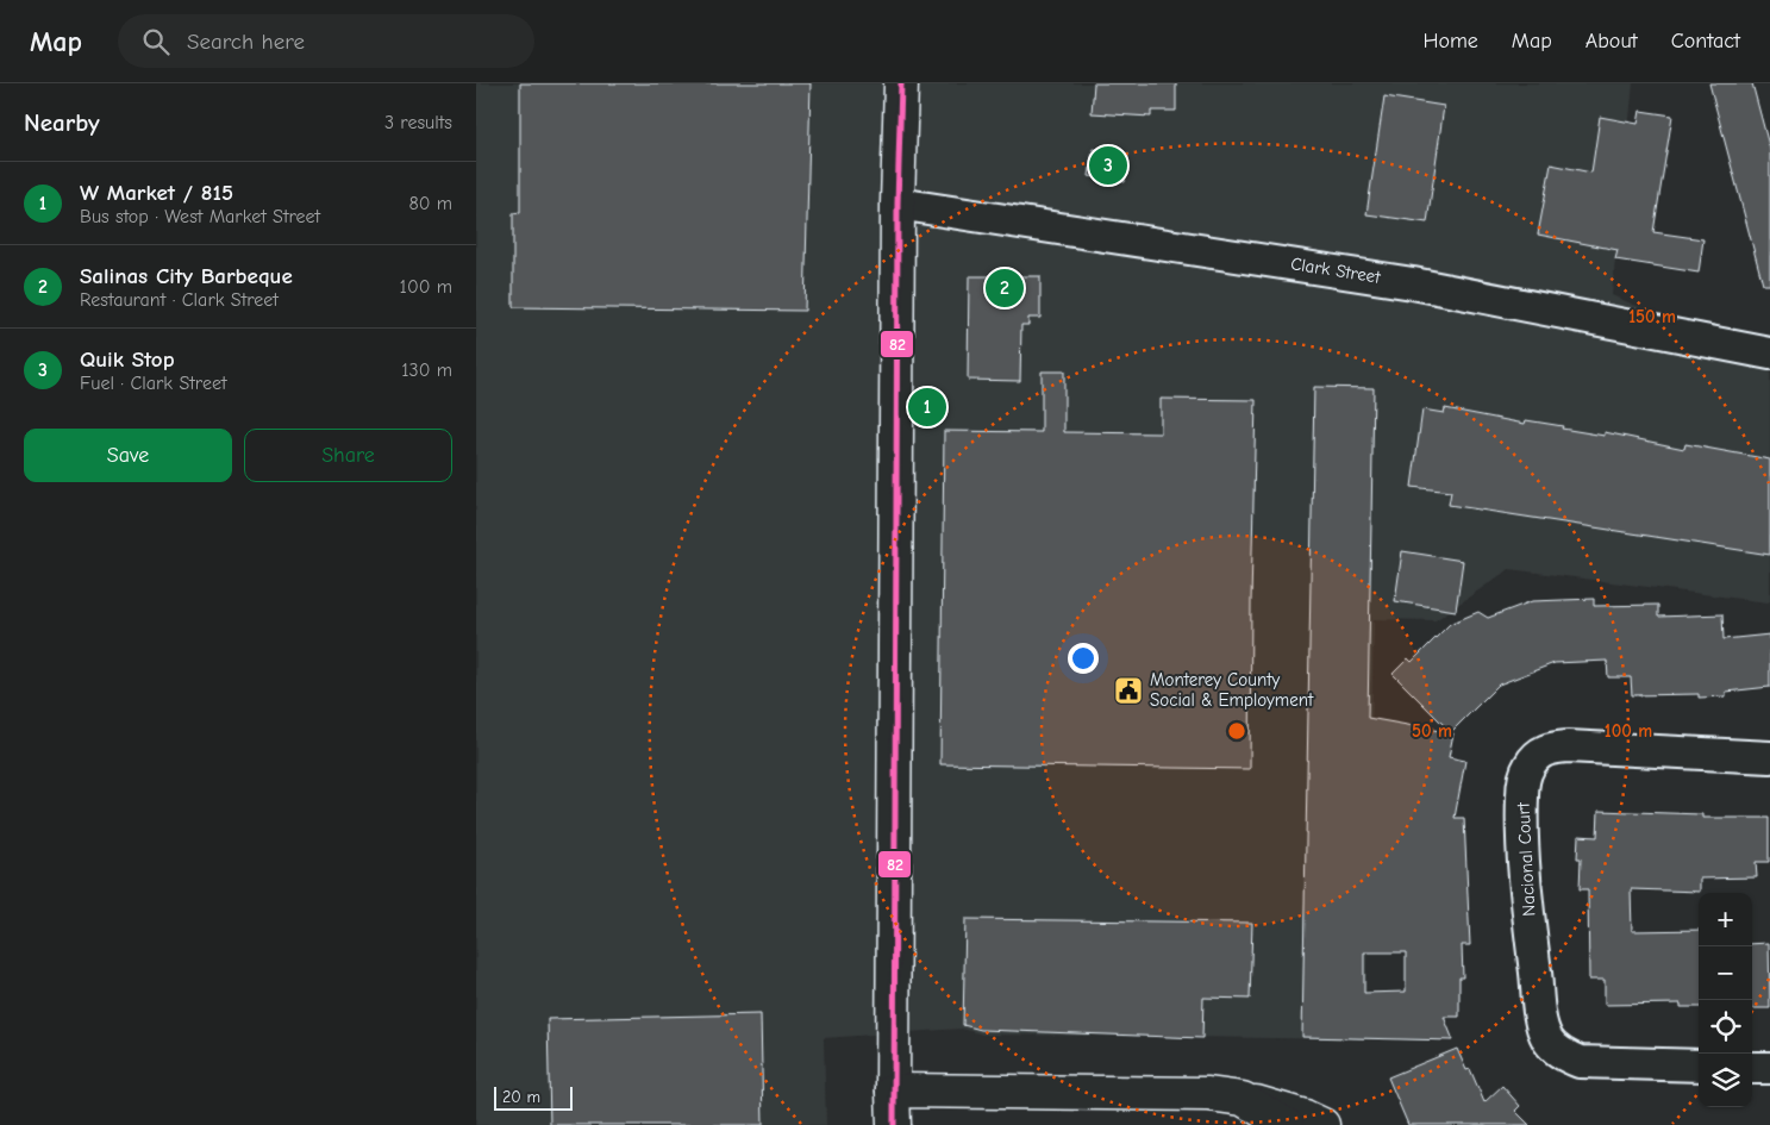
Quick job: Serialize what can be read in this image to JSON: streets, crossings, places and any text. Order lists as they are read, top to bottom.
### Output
{
  "streets": {
    "street": ["Clark Street", "Nacional Court"]
  },
  "places": {
    "public building": ["Monterey County Social & Employment"]
  },
  "lines": ["transit line 82"],
  "scale_bar": "20 m",
  "page": {
    "header": "Map",
    "search": "Search here",
    "nav": [
      "Home",
      "Map",
      "About",
      "Contact"
    ],
    "heading": ["Nearby", "3 results"],
    "pins": ["3", "2", "1"],
    "list": [
      {
        "mark": "1",
        "name": "W Market / 815",
        "note": "Bus stop · West Market Street",
        "value": "80 m"
      },
      {
        "mark": "2",
        "name": "Salinas City Barbeque",
        "note": "Restaurant · Clark Street",
        "value": "100 m"
      },
      {
        "mark": "3",
        "name": "Quik Stop",
        "note": "Fuel · Clark Street",
        "value": "130 m"
      }
    ],
    "buttons": ["Save", "Share"],
    "map_buttons": ["+", "−"],
    "scale": "20 m"
  },
  "rings": ["150 m", "50 m", "100 m"]
}
